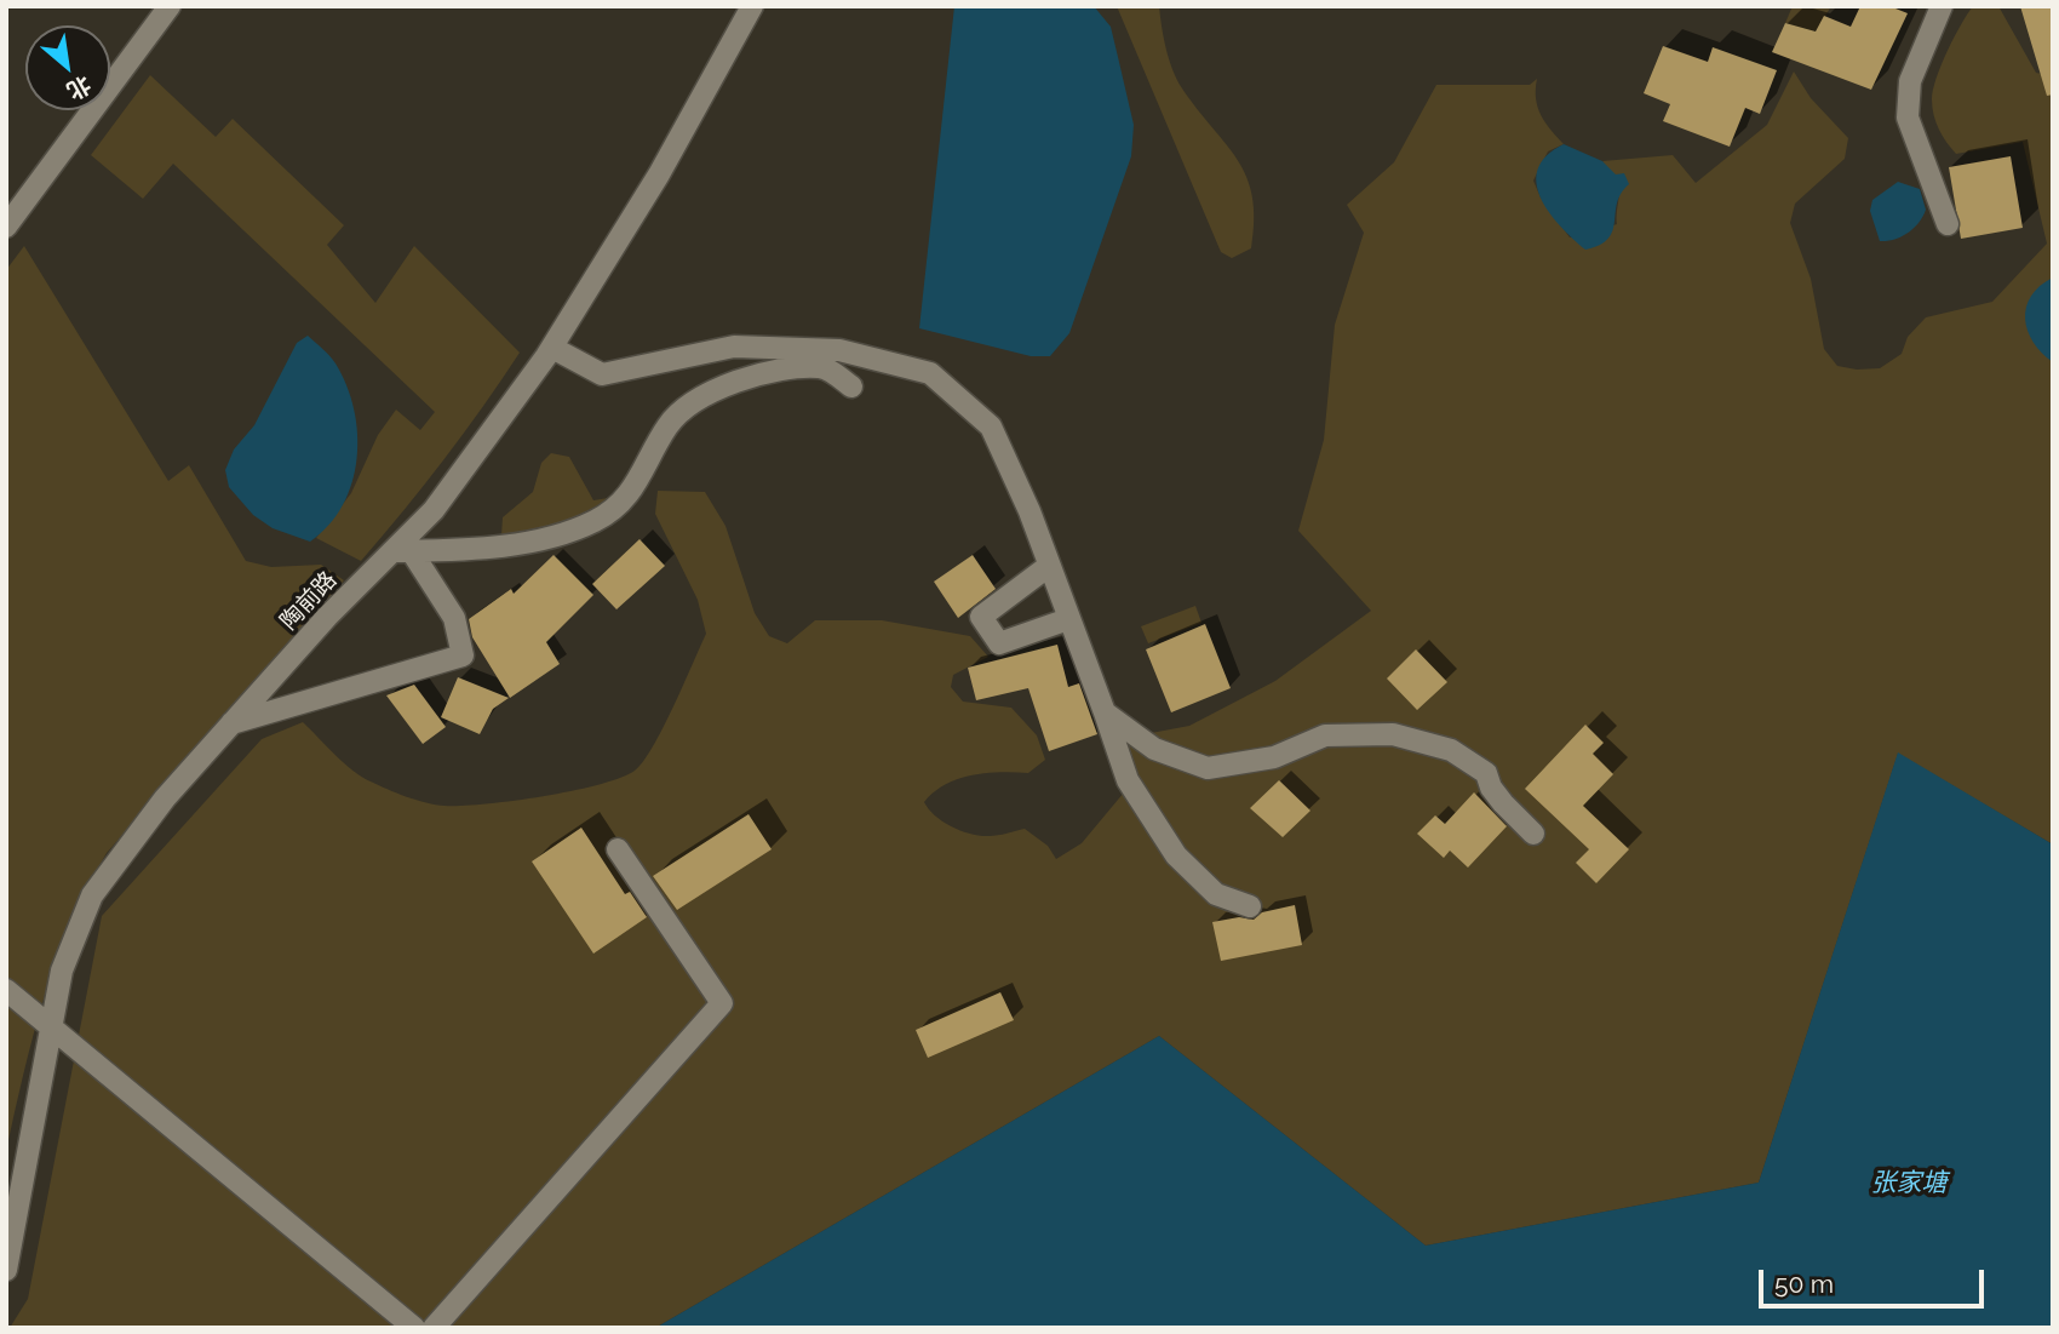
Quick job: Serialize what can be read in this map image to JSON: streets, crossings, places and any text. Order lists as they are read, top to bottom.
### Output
{
  "streets": {
    "street": ["陶前路"]
  },
  "water": ["张家塘"],
  "scale_bar": "50 m",
  "north": "bottom right"
}
